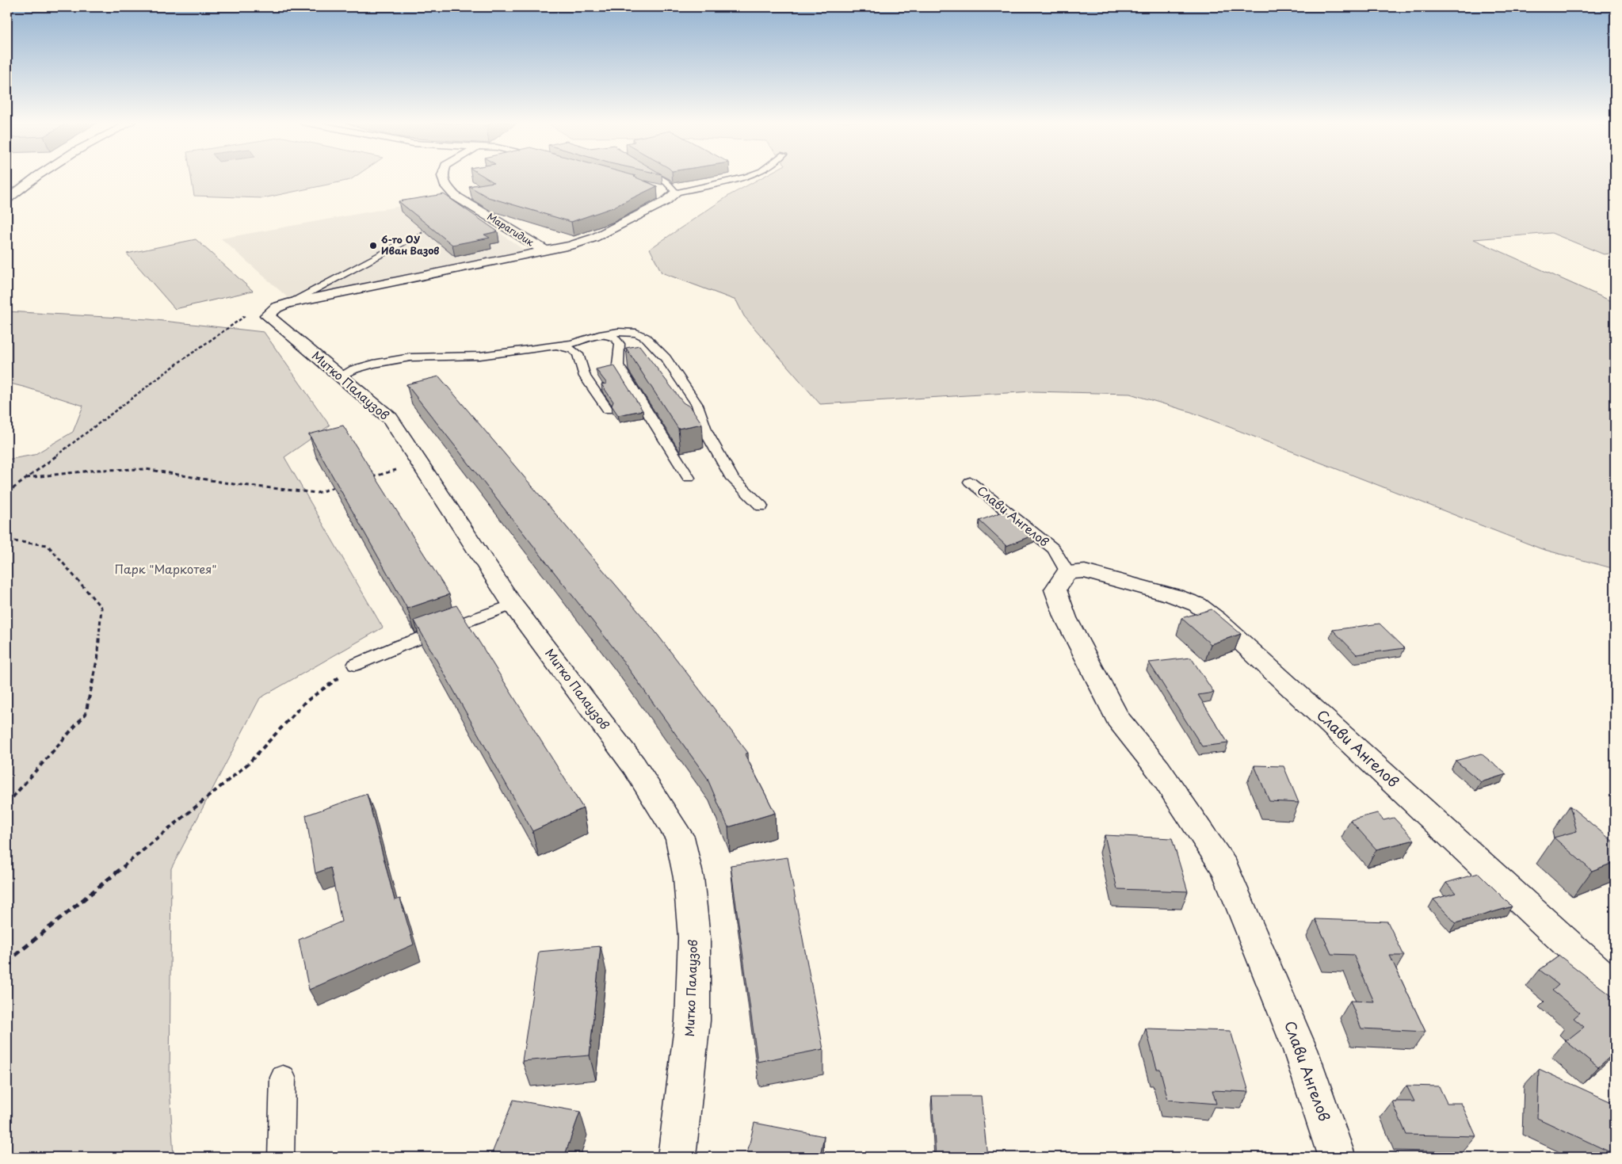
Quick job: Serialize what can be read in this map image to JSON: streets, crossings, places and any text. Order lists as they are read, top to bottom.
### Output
{
  "streets": {
    "street": ["Марагидик", "Митко Палаузов", "Слави Ангелов"]
  },
  "parks": ["Парк \"Маркотея\""],
  "places": ["6-то ОУ Иван Вазов"]
}
